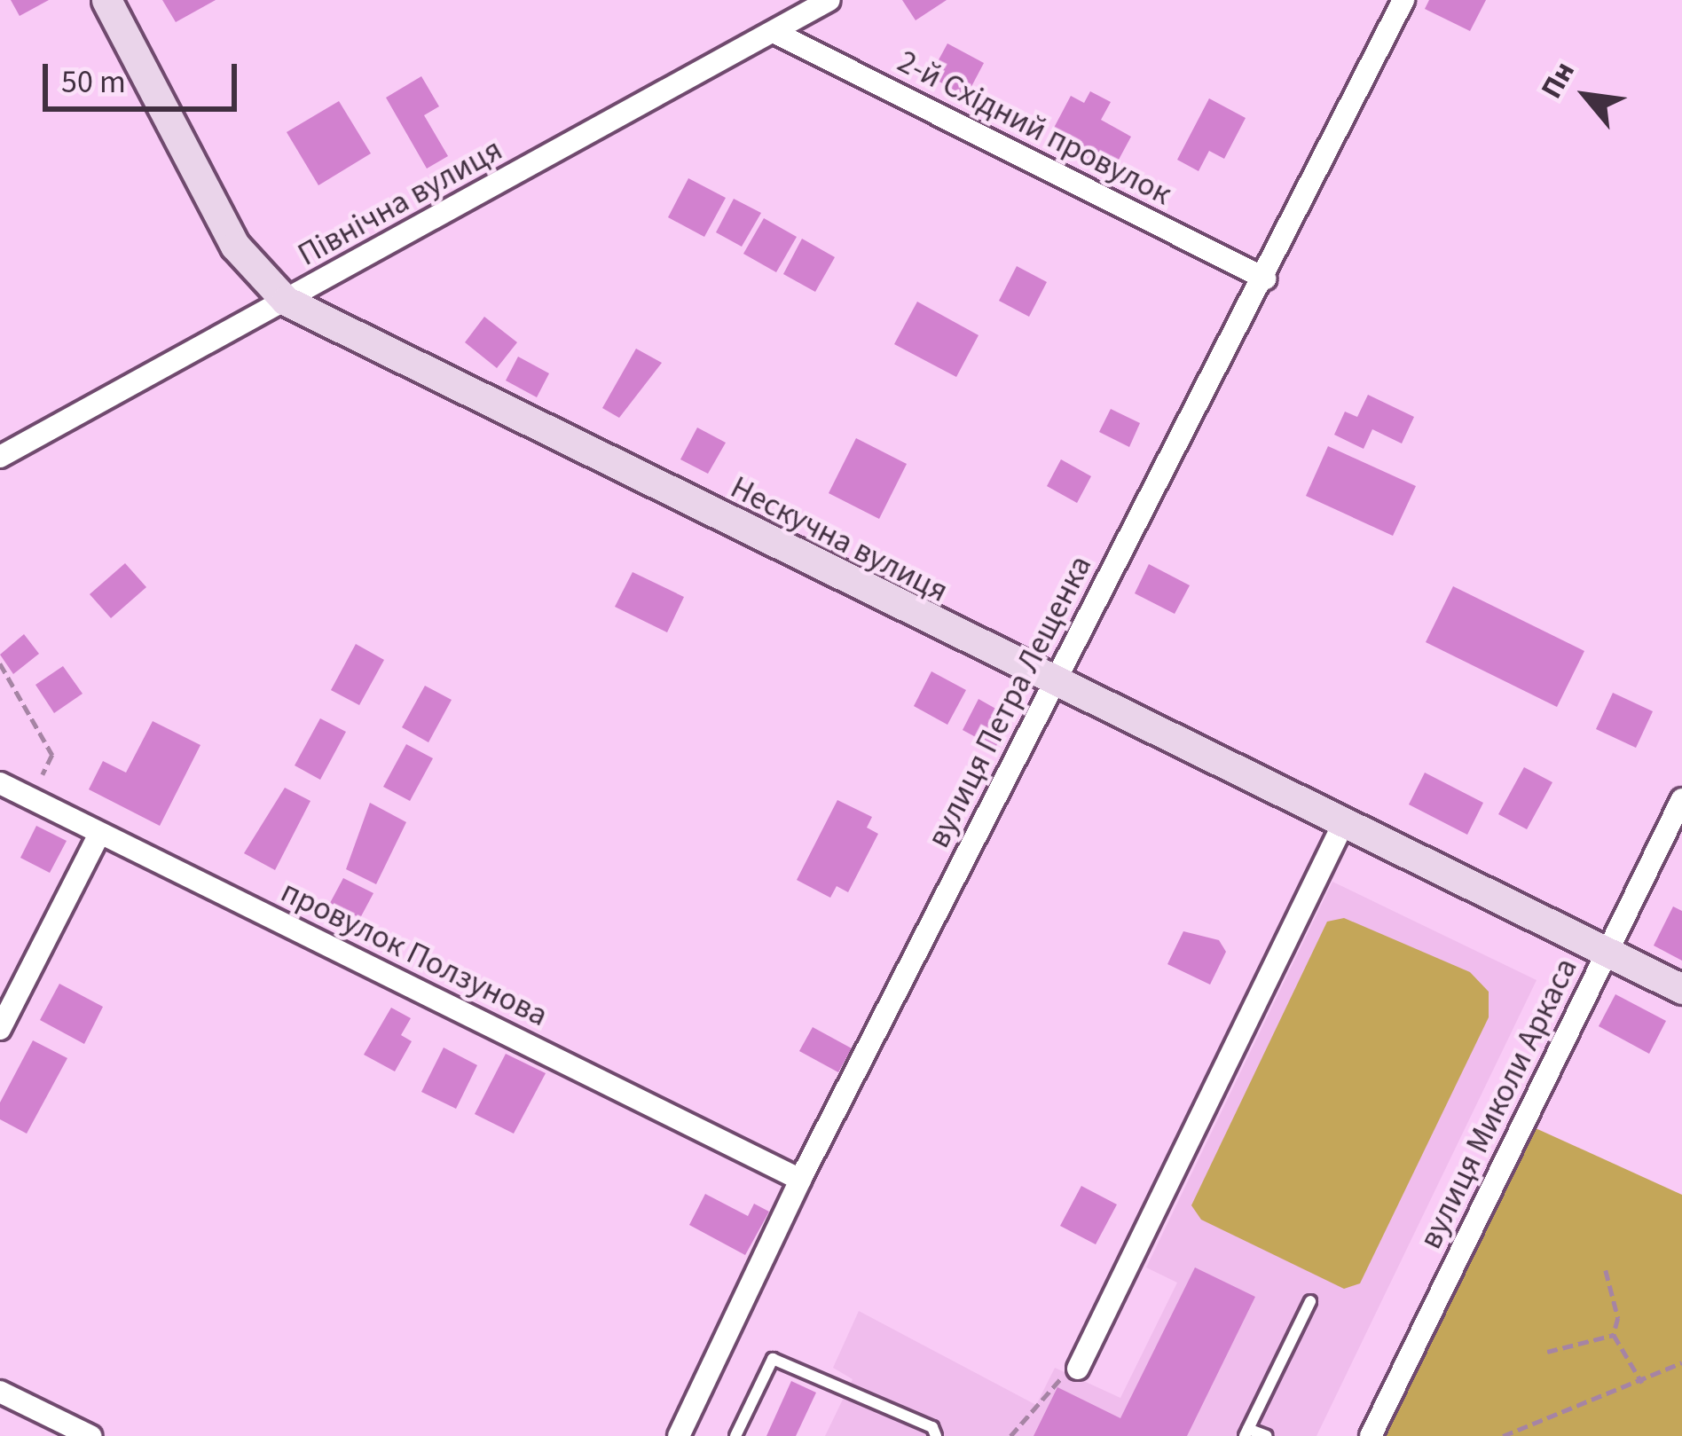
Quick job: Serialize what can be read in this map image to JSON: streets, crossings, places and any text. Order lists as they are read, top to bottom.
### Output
{
  "streets": {
    "street": [
      "2-й Східний провулок",
      "Північна вулиця",
      "Нескучна вулиця",
      "вулиця Петра Лещенка",
      "провулок Ползунова",
      "вулиця Миколи Аркаса"
    ]
  },
  "crossings": [
    ["2-й Східний провулок", "Північна вулиця"],
    ["2-й Східний провулок", "вулиця Петра Лещенка"],
    ["Північна вулиця", "Нескучна вулиця"],
    ["Нескучна вулиця", "вулиця Петра Лещенка"],
    ["Нескучна вулиця", "вулиця Миколи Аркаса"],
    ["вулиця Петра Лещенка", "провулок Ползунова"]
  ],
  "scale_bar": "50 m",
  "north": "top left"
}
